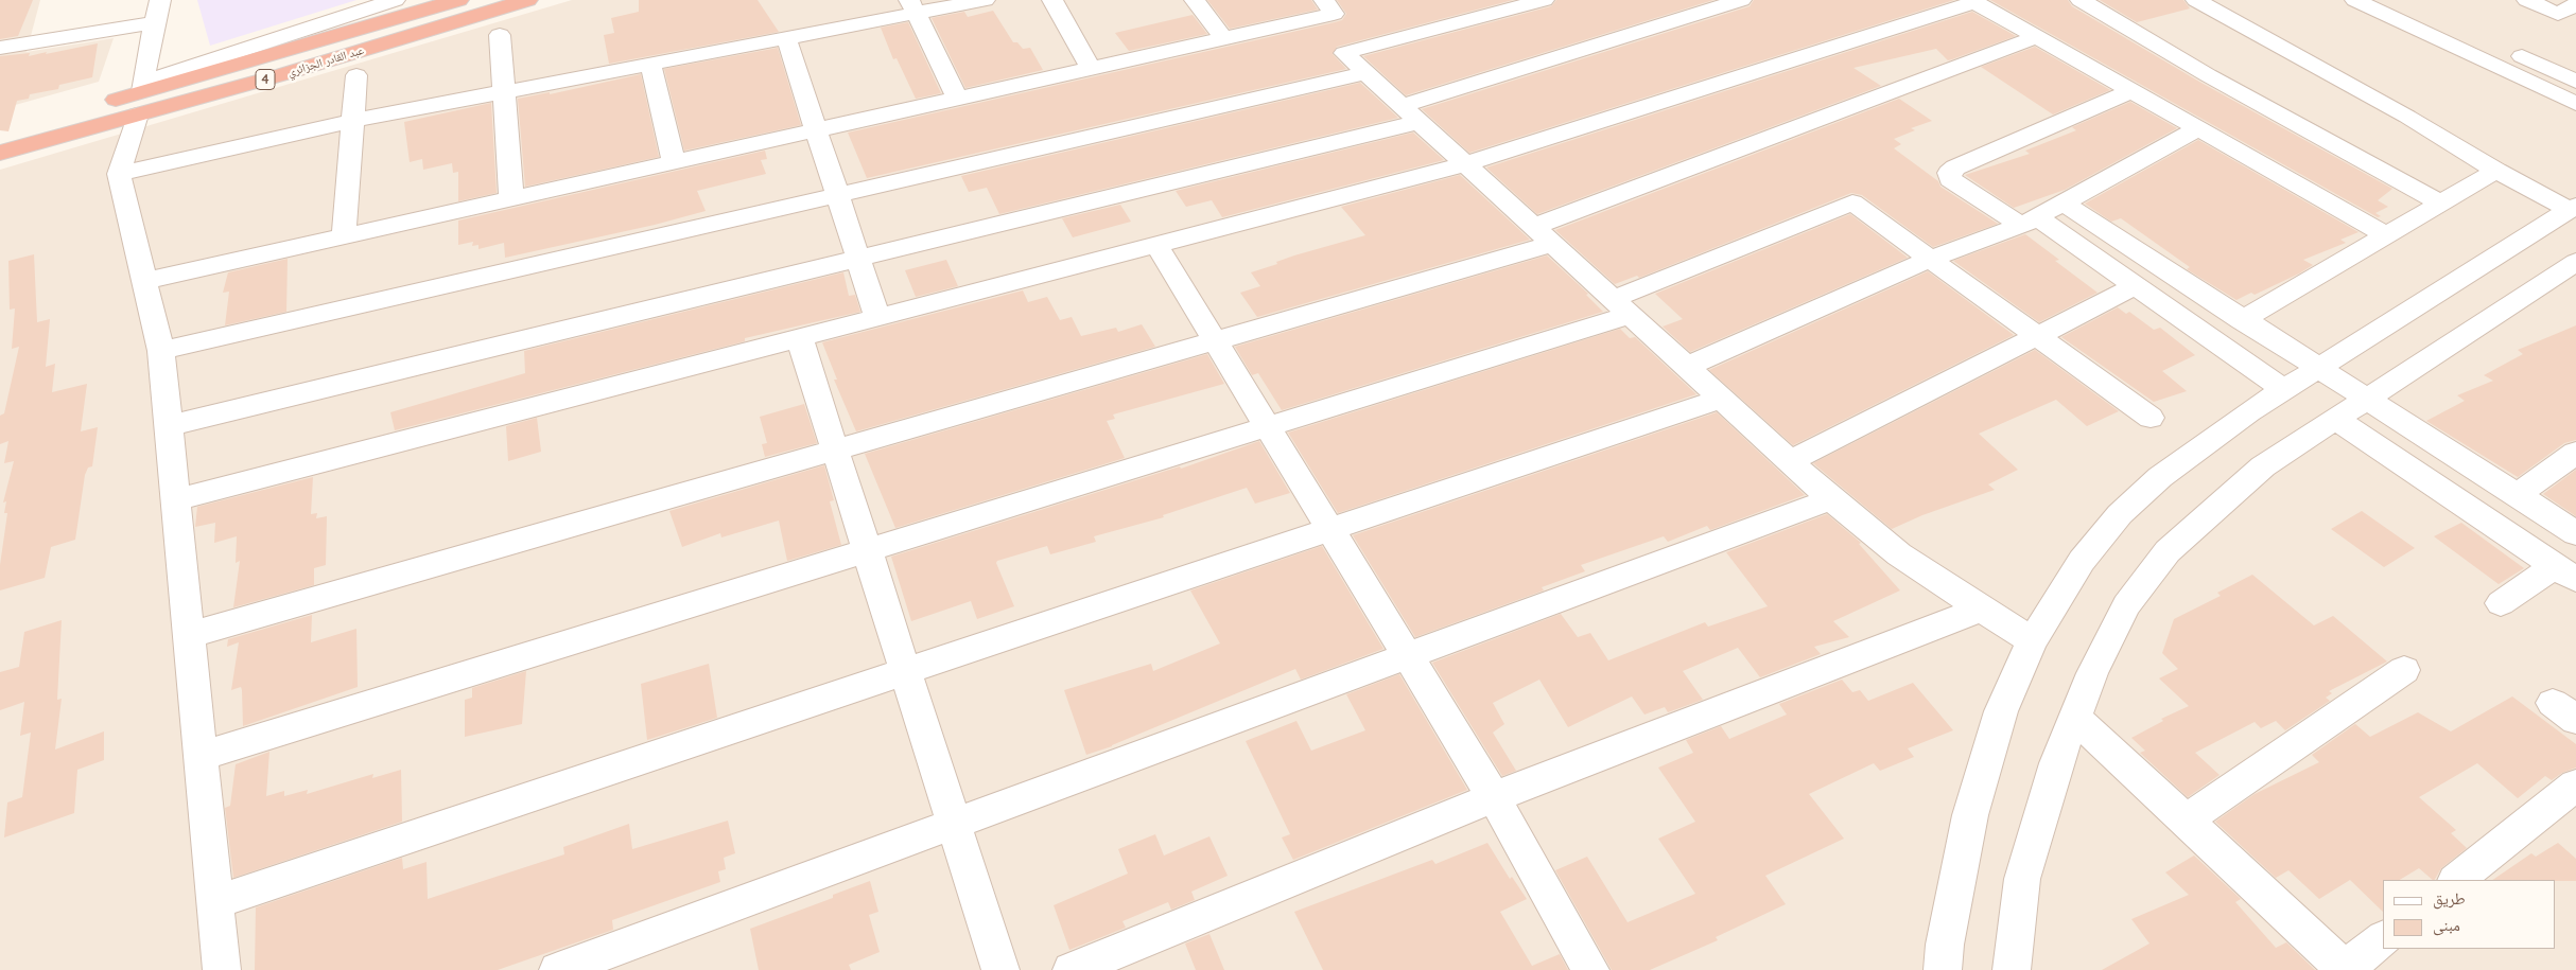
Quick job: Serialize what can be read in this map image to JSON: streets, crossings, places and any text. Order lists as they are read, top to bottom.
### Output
{
  "streets": {
    "highway": ["عبد القادر الجزائري", "4"]
  },
  "legend": ["طريق", "مبنى"]
}
